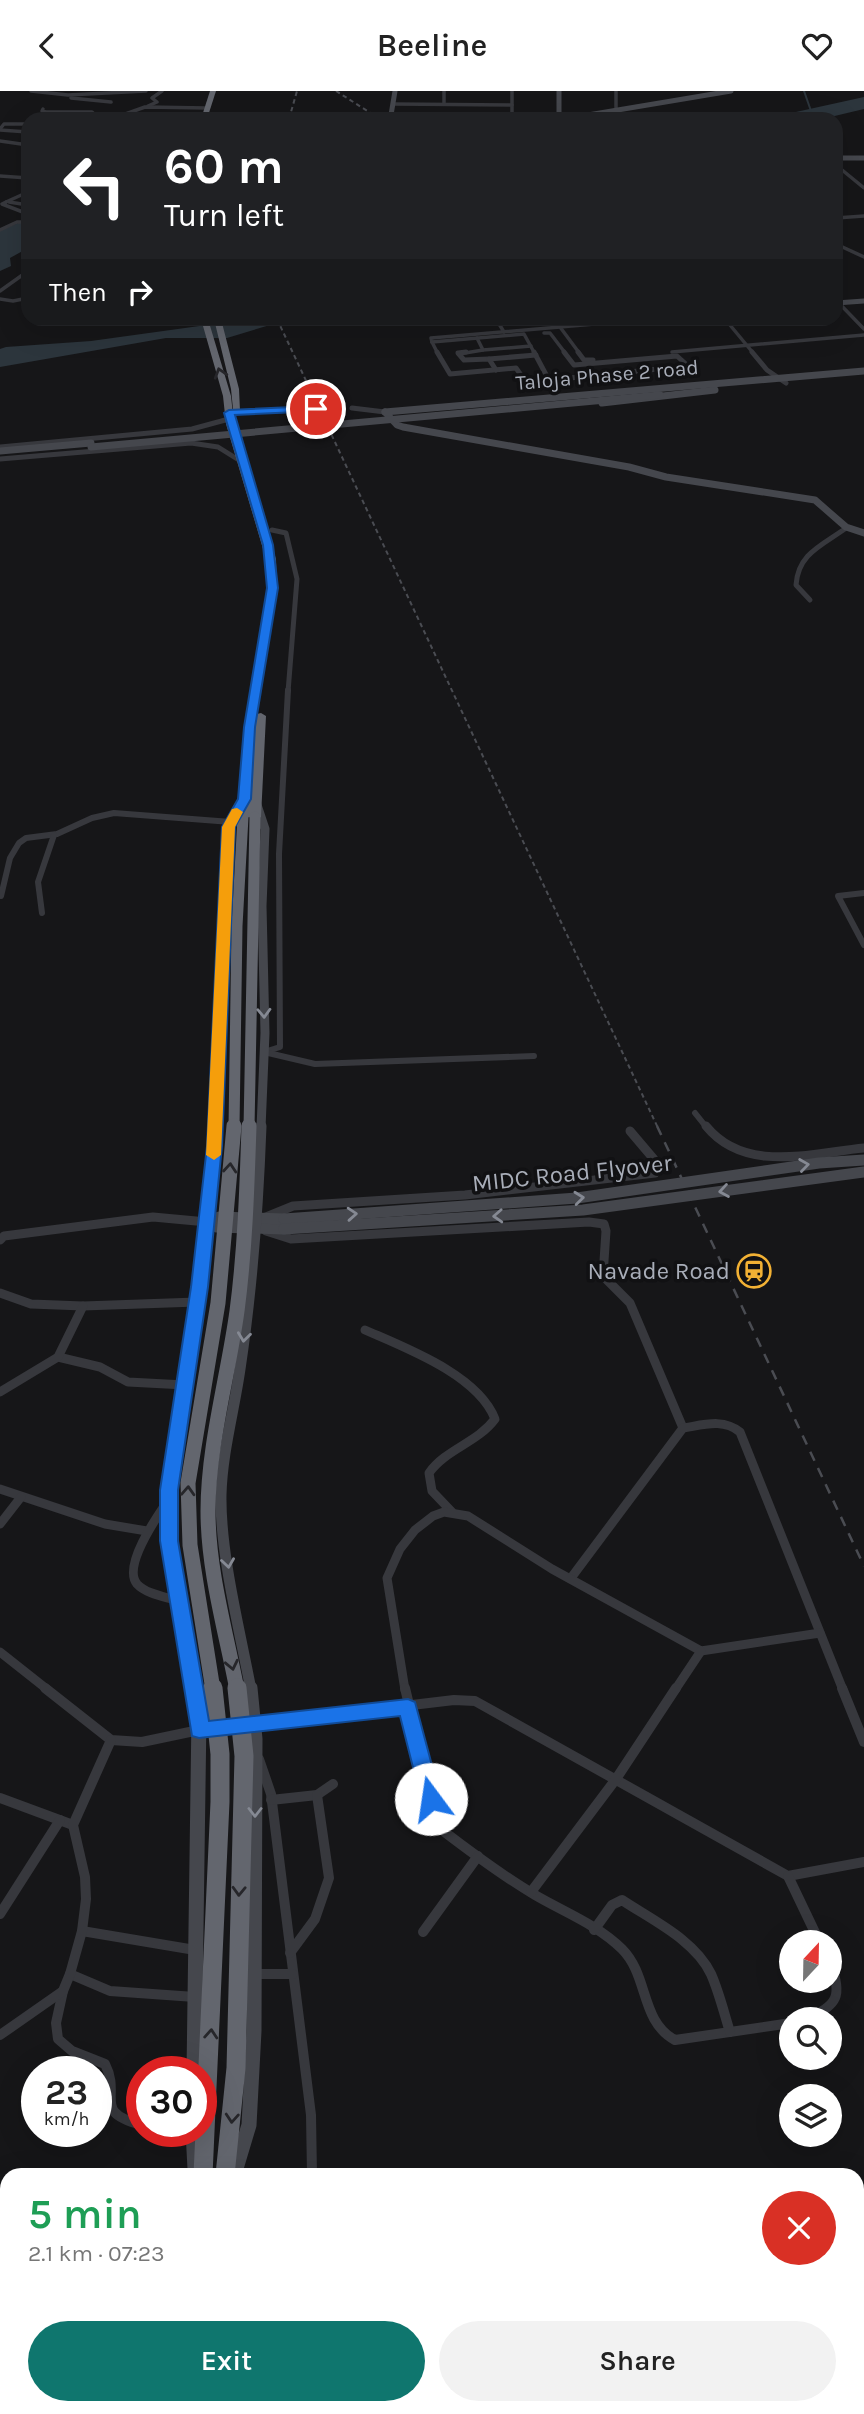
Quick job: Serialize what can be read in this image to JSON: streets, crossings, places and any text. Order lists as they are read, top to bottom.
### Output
{
  "streets": {
    "main road": ["Taloja Phase 2 road", "MIDC Road Flyover"]
  },
  "places": {
    "station": ["Navade Road"]
  },
  "north": "top",
  "page": {
    "header": "Beeline",
    "turn": ["60 m", "Turn left"],
    "then": "Then",
    "speed": "23 km/h",
    "limit": "30",
    "heading": ["5 min", "2.1 km · 07:23"],
    "buttons": ["Exit", "Share"]
  }
}
